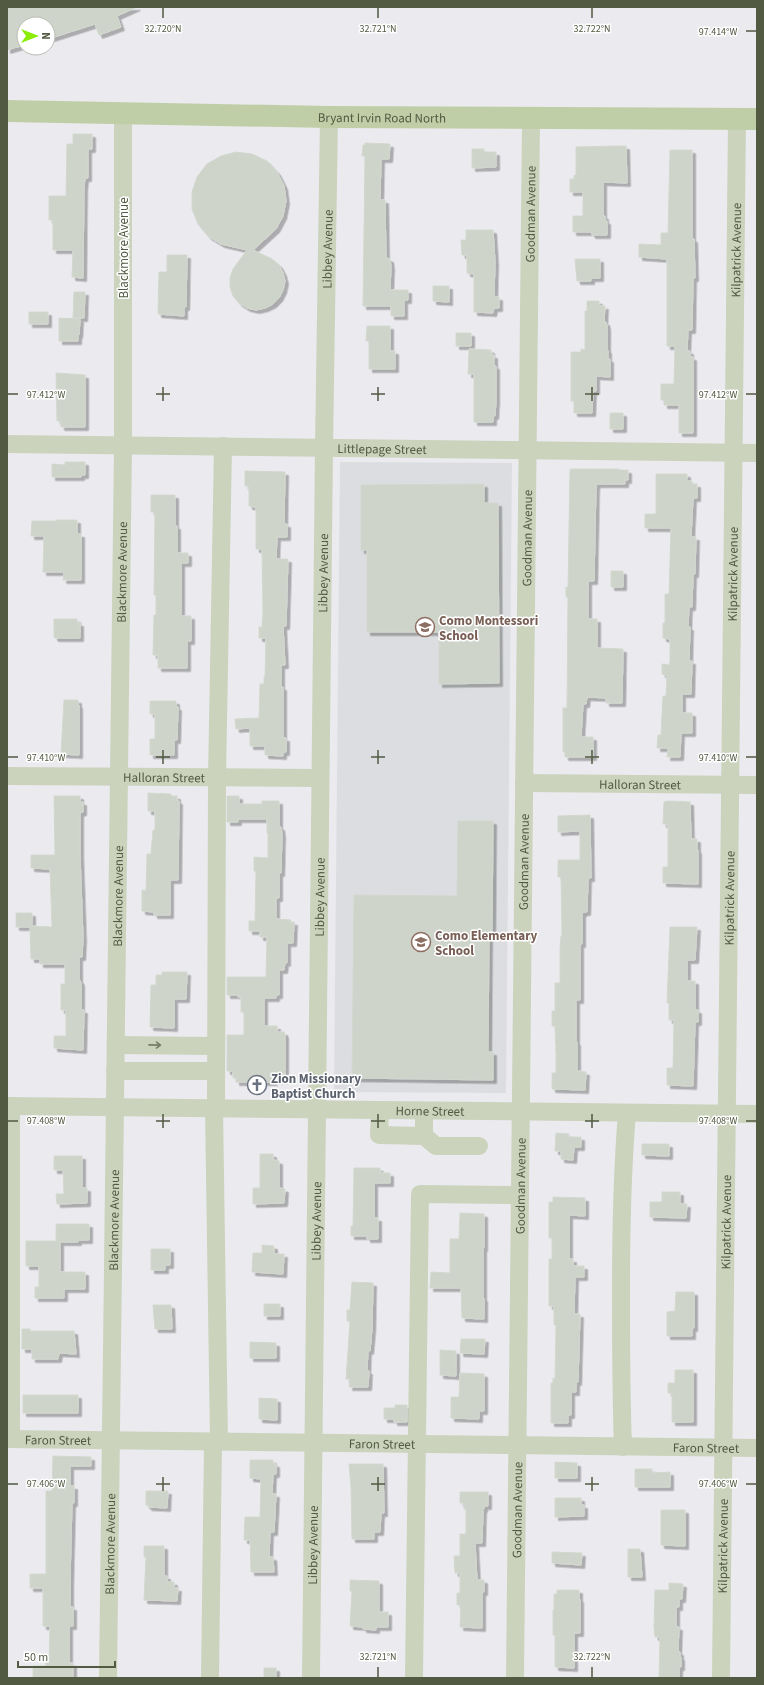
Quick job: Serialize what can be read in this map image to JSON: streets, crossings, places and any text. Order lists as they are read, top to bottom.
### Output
{
  "streets": {
    "main road": ["Bryant Irvin Road North"],
    "street": [
      "Goodman Avenue",
      "Blackmore Avenue",
      "Libbey Avenue",
      "Kilpatrick Avenue",
      "Littlepage Street",
      "Halloran Street",
      "Horne Street",
      "Faron Street"
    ]
  },
  "crossings": [
    ["Bryant Irvin Road North", "Goodman Avenue"],
    ["Bryant Irvin Road North", "Blackmore Avenue"],
    ["Bryant Irvin Road North", "Libbey Avenue"],
    ["Bryant Irvin Road North", "Kilpatrick Avenue"],
    ["Goodman Avenue", "Littlepage Street"],
    ["Goodman Avenue", "Halloran Street"],
    ["Goodman Avenue", "Horne Street"],
    ["Goodman Avenue", "Faron Street"],
    ["Blackmore Avenue", "Littlepage Street"],
    ["Blackmore Avenue", "Halloran Street"],
    ["Blackmore Avenue", "Horne Street"],
    ["Blackmore Avenue", "Faron Street"],
    ["Libbey Avenue", "Littlepage Street"],
    ["Libbey Avenue", "Halloran Street"],
    ["Libbey Avenue", "Horne Street"],
    ["Libbey Avenue", "Faron Street"],
    ["Kilpatrick Avenue", "Littlepage Street"],
    ["Kilpatrick Avenue", "Halloran Street"],
    ["Kilpatrick Avenue", "Horne Street"],
    ["Kilpatrick Avenue", "Faron Street"]
  ],
  "places": {
    "school or university": ["Como Montessori School", "Como Elementary School"],
    "church": ["Zion Missionary Baptist Church"]
  },
  "scale_bar": "50 m",
  "north": "right",
  "coordinates": [
    "32.720°N",
    "32.721°N",
    "32.722°N",
    "97.414°W",
    "97.412°W",
    "97.410°W",
    "97.408°W",
    "97.406°W"
  ]
}
